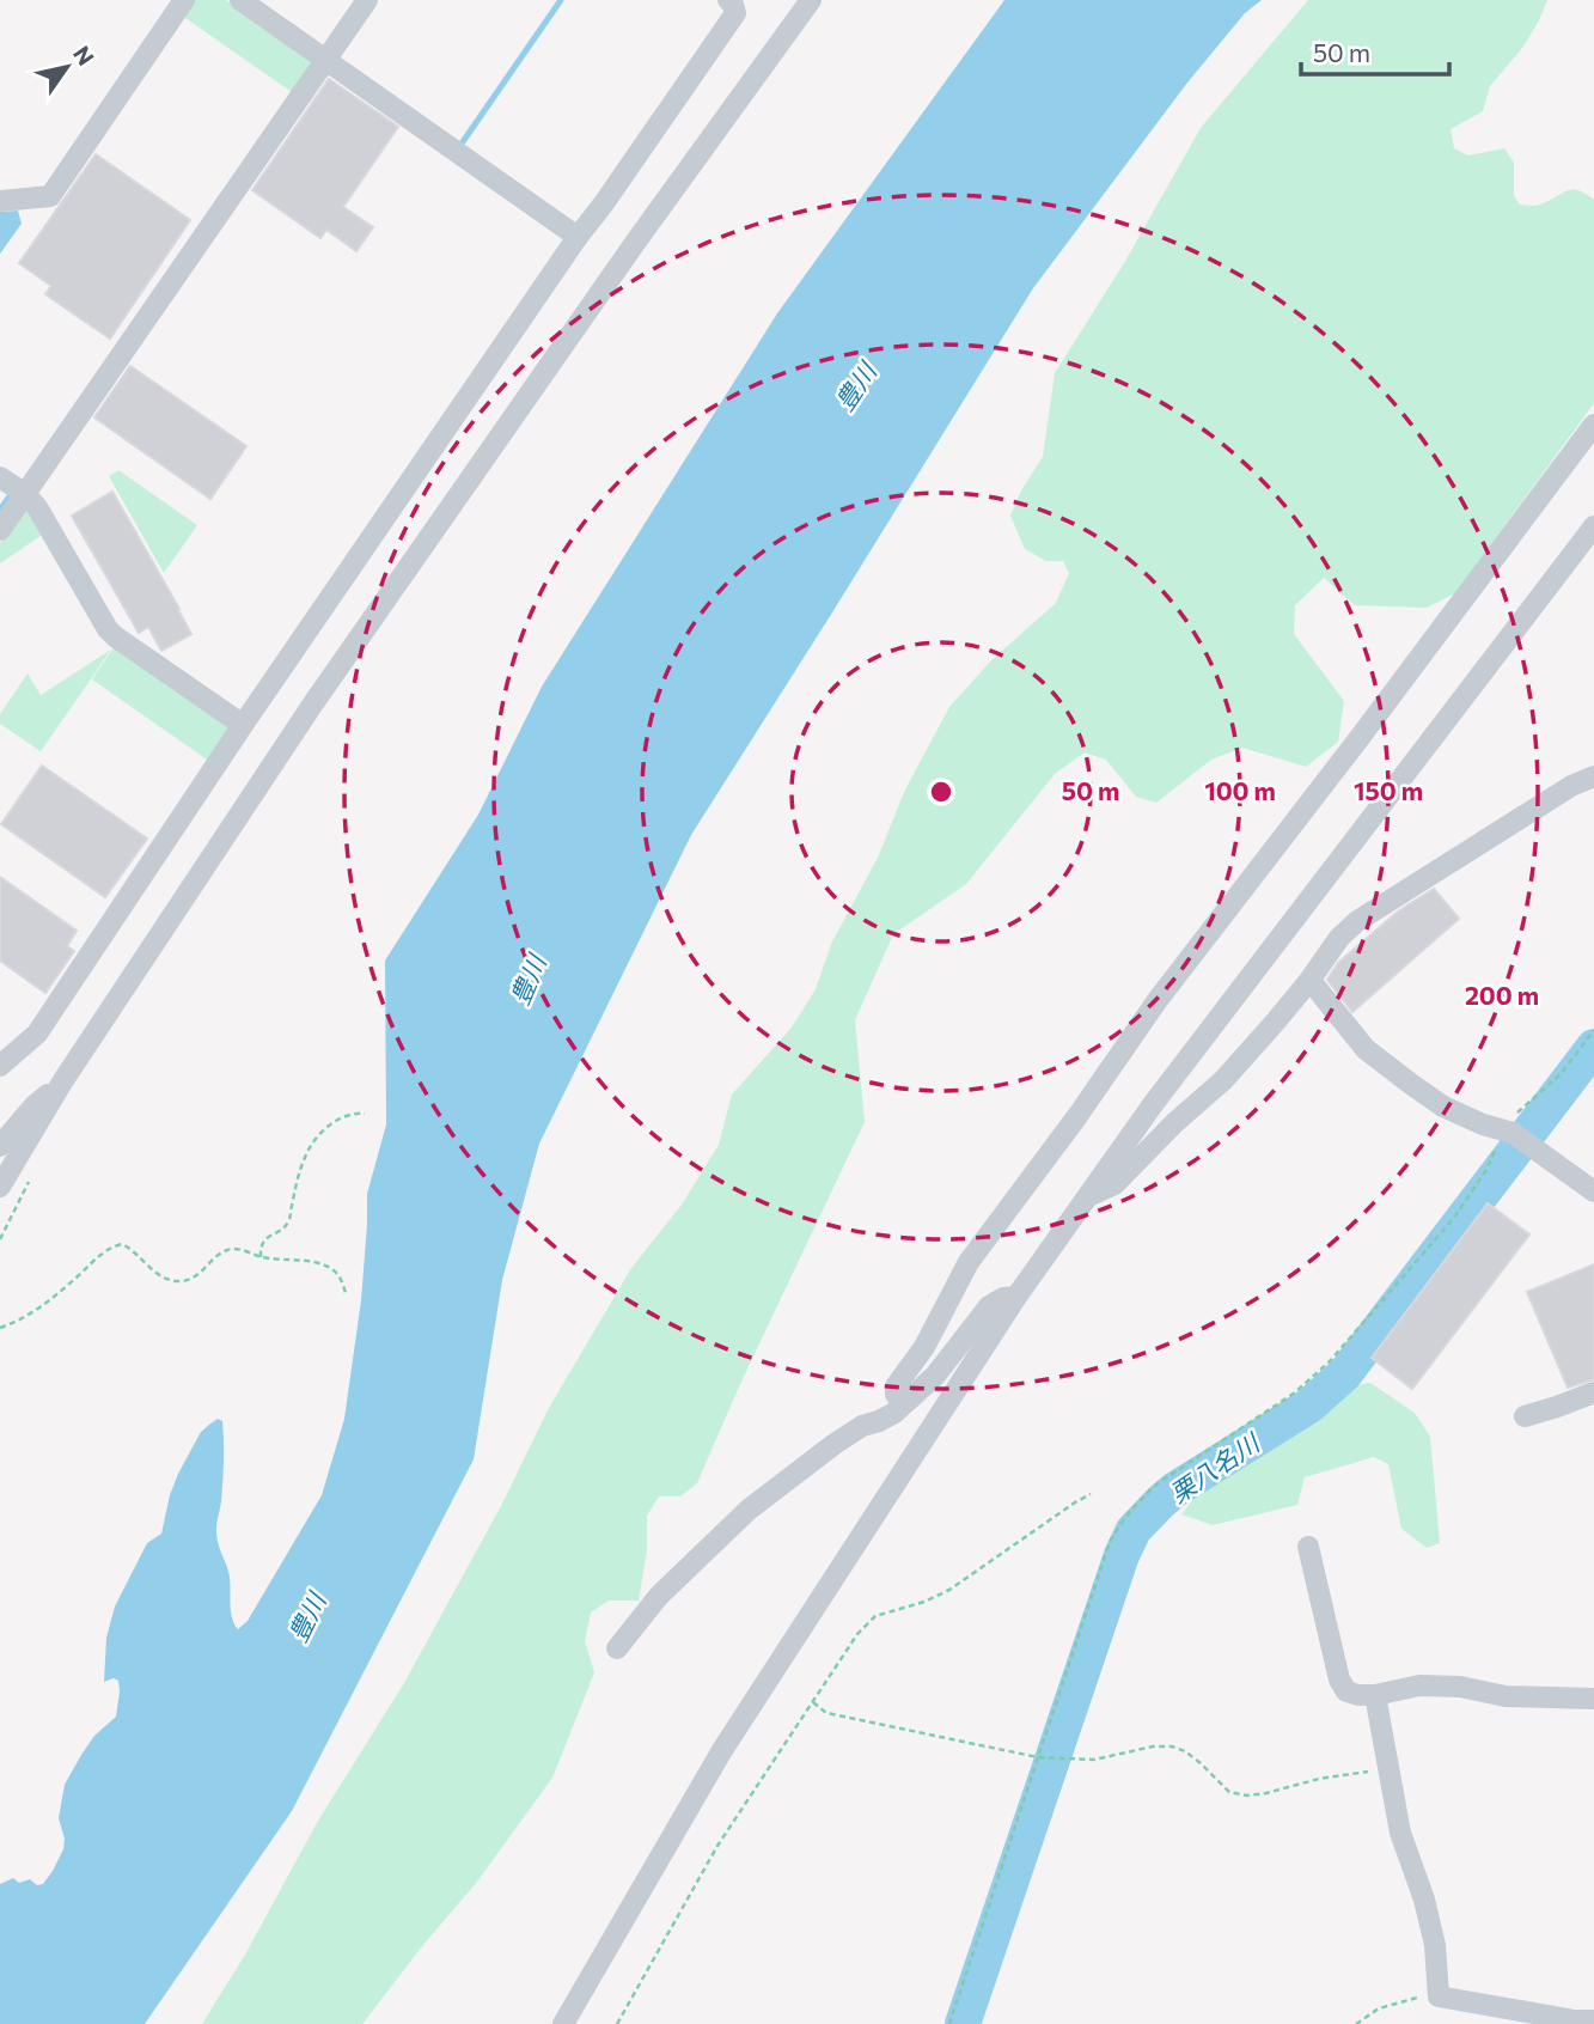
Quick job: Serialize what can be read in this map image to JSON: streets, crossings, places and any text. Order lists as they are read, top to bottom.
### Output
{
  "water": ["豊川", "栗八名川"],
  "scale_bar": "50 m",
  "north": "top right",
  "rings": [
    "50 m",
    "100 m",
    "150 m",
    "200 m"
  ]
}
